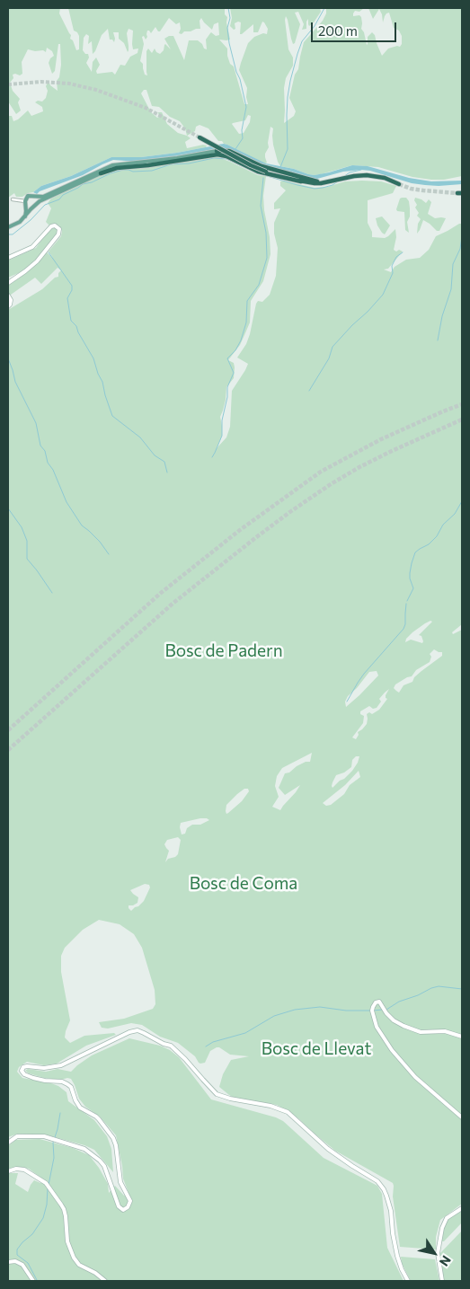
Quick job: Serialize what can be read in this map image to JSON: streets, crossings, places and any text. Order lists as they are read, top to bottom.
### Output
{
  "parks": ["Bosc de Padern", "Bosc de Coma", "Bosc de Llevat"],
  "scale_bar": "200 m",
  "north": "bottom right"
}
